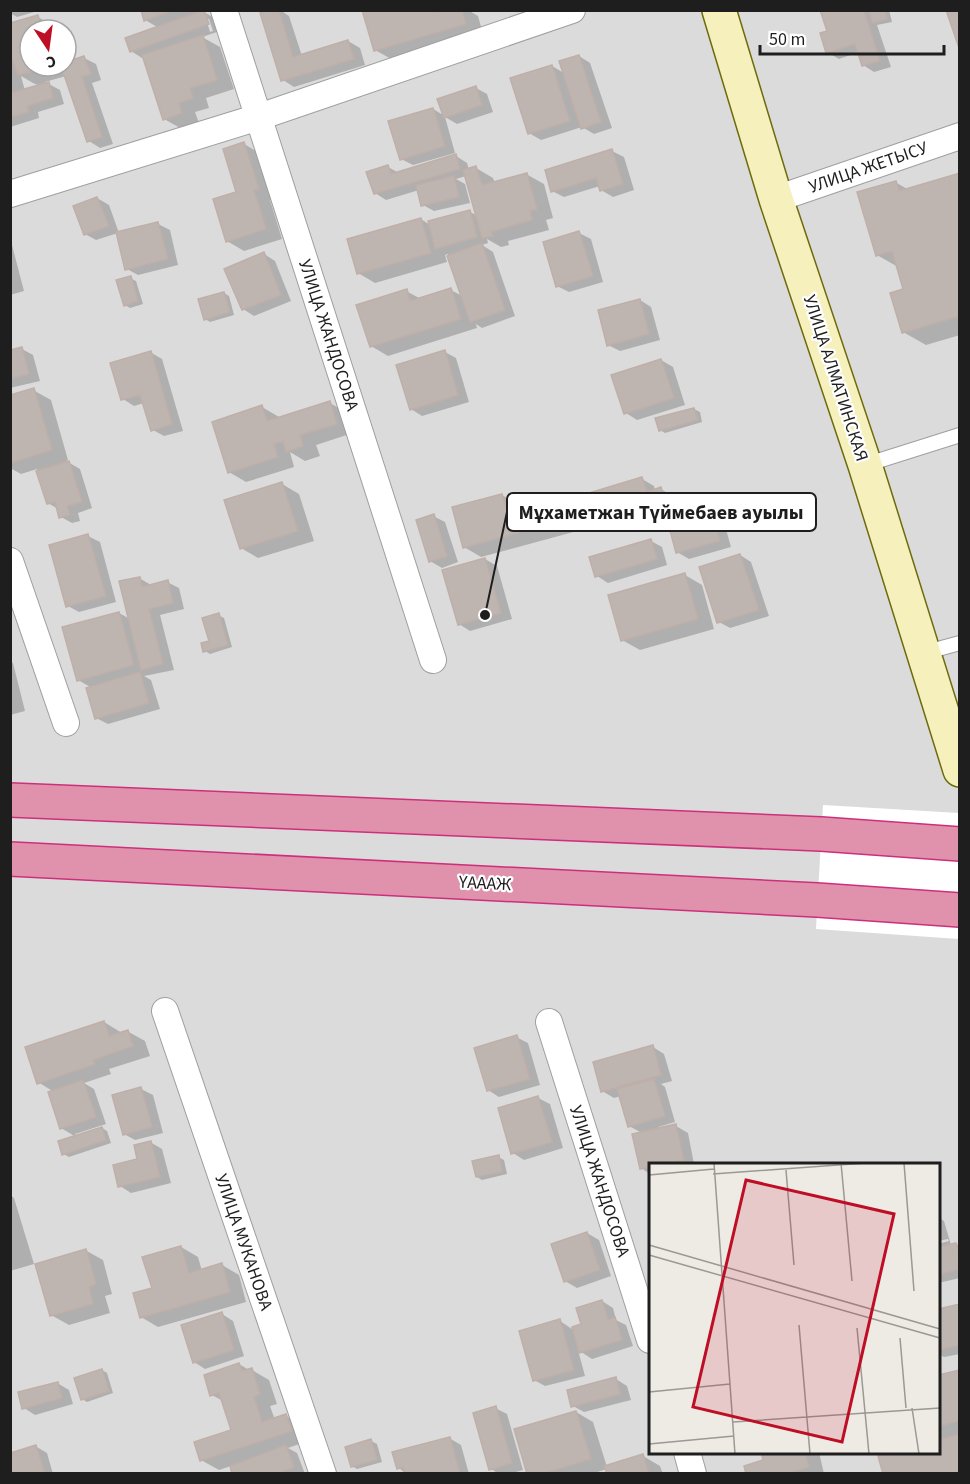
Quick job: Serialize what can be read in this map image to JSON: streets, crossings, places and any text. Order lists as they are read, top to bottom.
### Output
{
  "streets": {
    "highway": ["ҮАААЖ"],
    "street": [
      "УЛИЦА ЖЕТЫСУ",
      "УЛИЦА ЖАНДОСОВА",
      "УЛИЦА АЛМАТИНСКАЯ",
      "УЛИЦА МУКАНОВА"
    ]
  },
  "crossings": [
    ["УЛИЦА ЖЕТЫСУ", "УЛИЦА АЛМАТИНСКАЯ"]
  ],
  "places": ["Мұхаметжан Түймебаев ауылы"],
  "scale_bar": "50 m",
  "north": "bottom"
}
